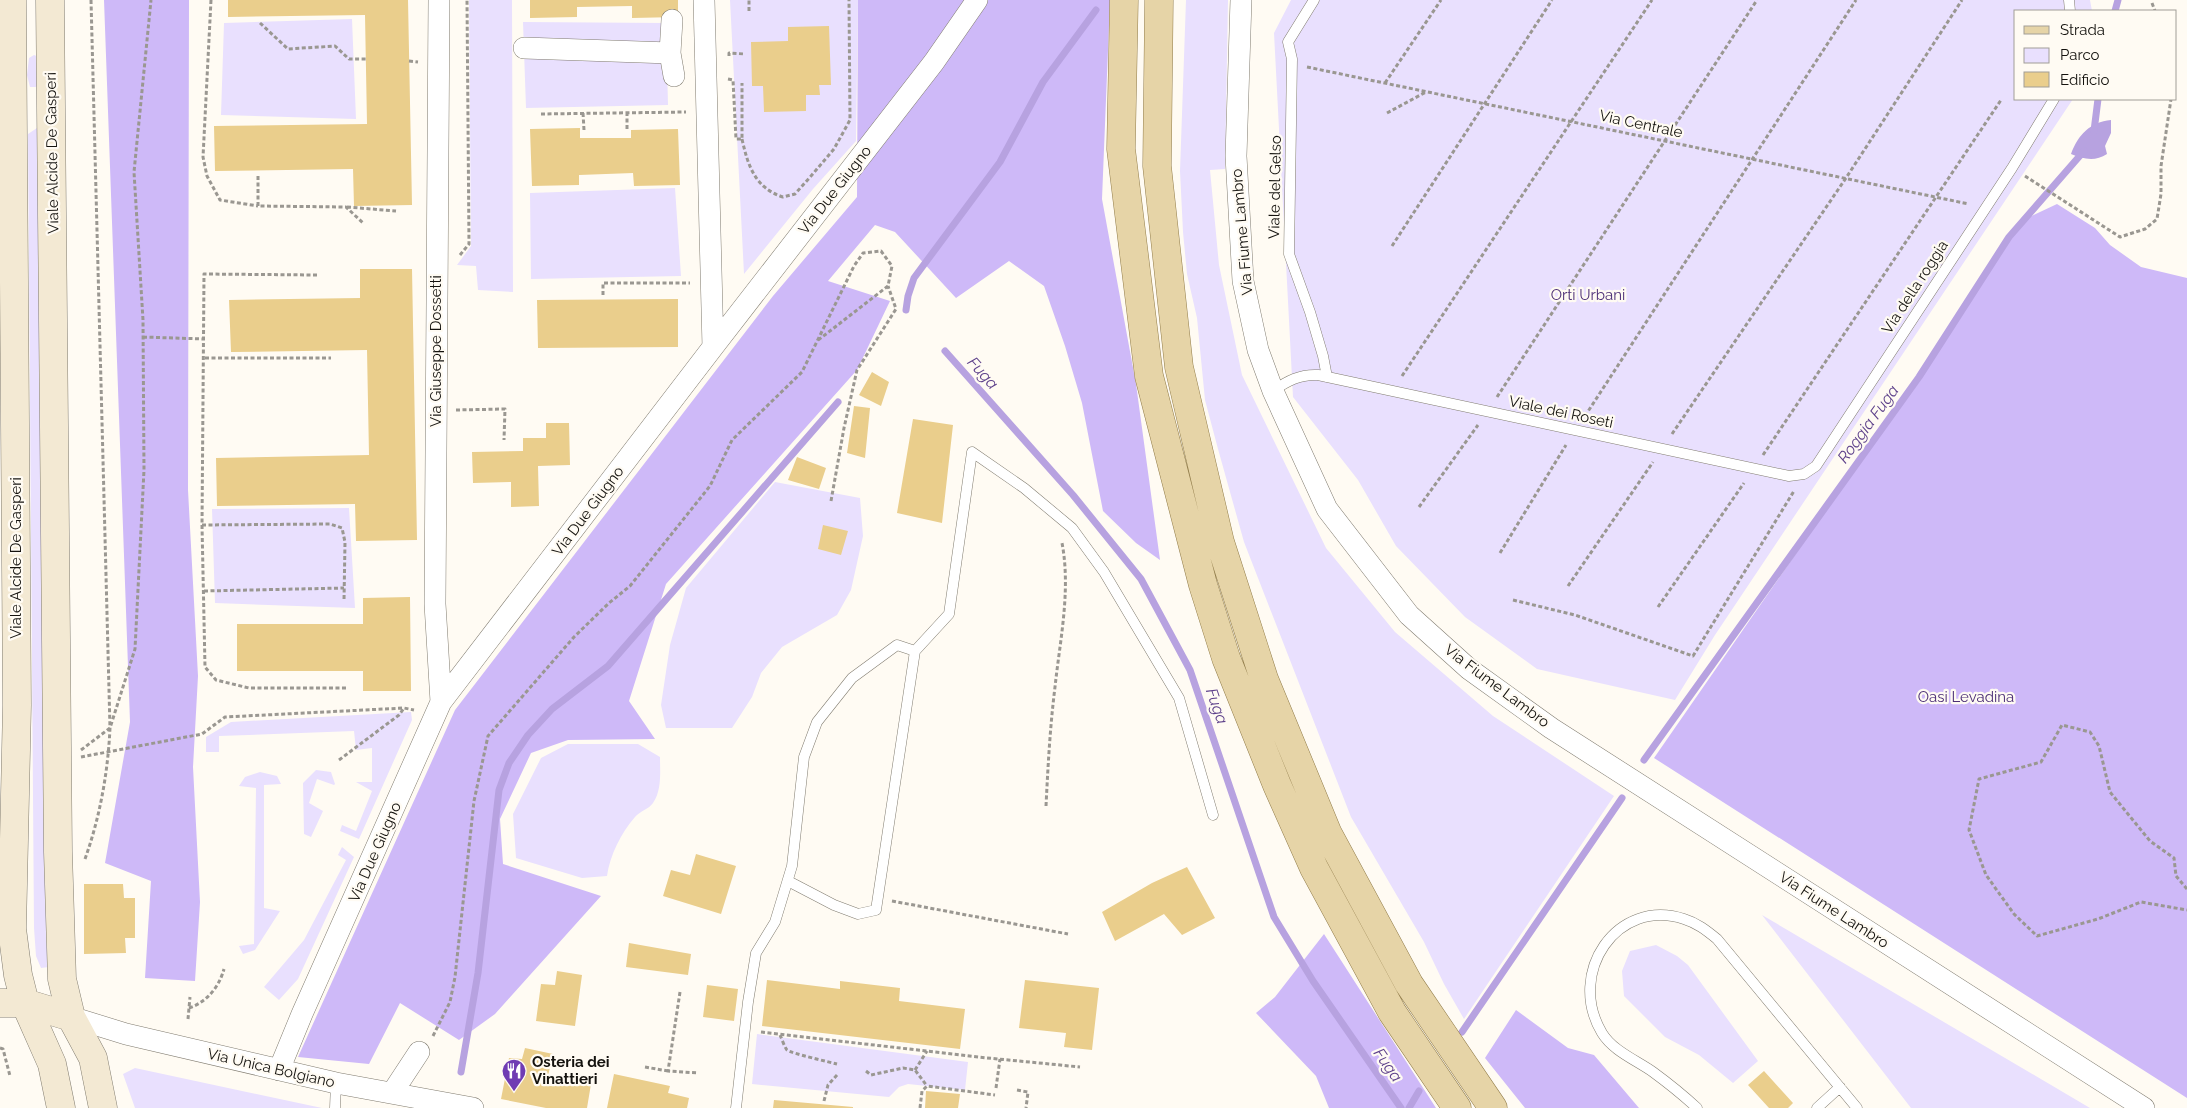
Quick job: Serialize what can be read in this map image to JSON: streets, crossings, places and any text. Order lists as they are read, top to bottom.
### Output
{
  "streets": {
    "street": [
      "Viale Alcide De Gasperi",
      "Via Due Giugno",
      "Via Fiume Lambro",
      "Via Giuseppe Dossetti",
      "Via Unica Bolgiano"
    ],
    "lane": ["Viale del Gelso", "Via della roggia", "Viale dei Roseti"],
    "path": ["Via Centrale"]
  },
  "crossings": [
    ["Via Centrale", "Viale del Gelso"],
    ["Via Centrale", "Via della roggia"],
    ["Viale Alcide De Gasperi", "Via Unica Bolgiano"],
    ["Viale del Gelso", "Viale dei Roseti"],
    ["Via Due Giugno", "Via Giuseppe Dossetti"],
    ["Via Due Giugno", "Via Unica Bolgiano"],
    ["Via Fiume Lambro", "Viale dei Roseti"],
    ["Via della roggia", "Viale dei Roseti"]
  ],
  "water": ["Fuga", "Roggia Fuga"],
  "parks": ["Orti Urbani", "Oasi Levadina"],
  "places": {
    "restaurant": ["Osteria dei Vinattieri"]
  },
  "legend": ["Strada", "Parco", "Edificio"]
}
